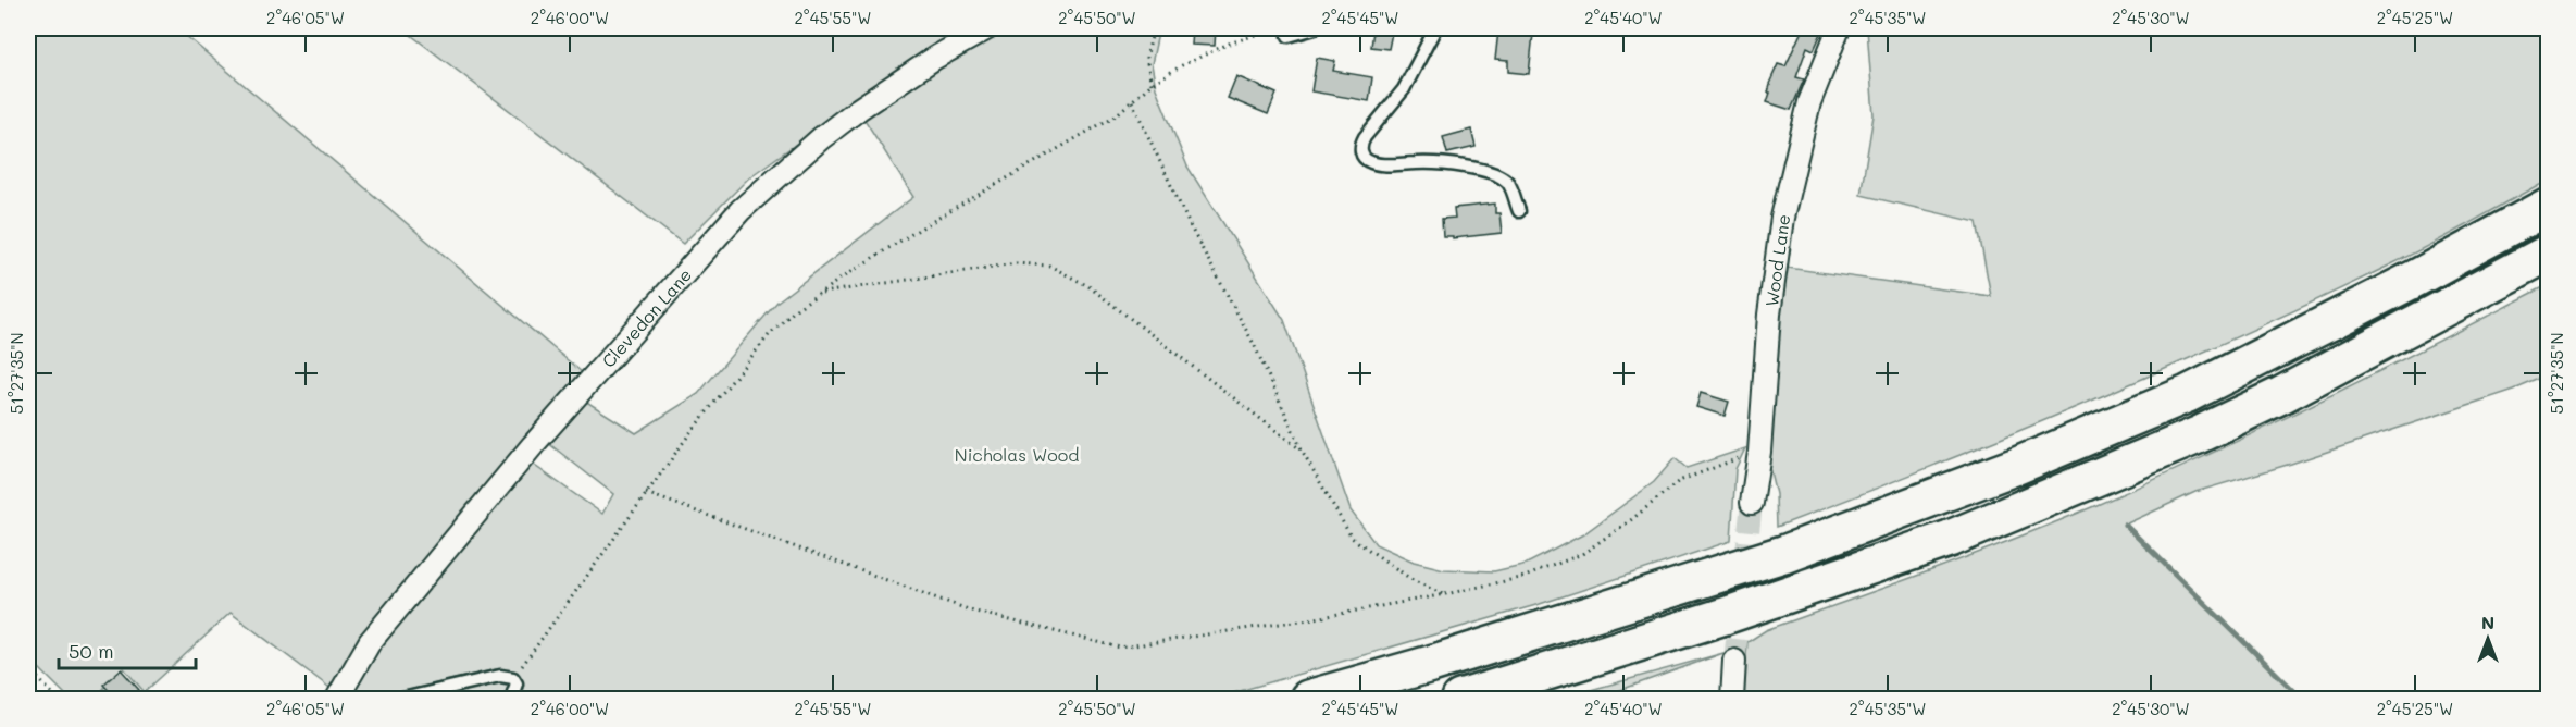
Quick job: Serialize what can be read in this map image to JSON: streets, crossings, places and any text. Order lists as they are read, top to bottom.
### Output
{
  "streets": {
    "street": ["Wood Lane", "Clevedon Lane"]
  },
  "parks": ["Nicholas Wood"],
  "scale_bar": "50 m",
  "north": "top",
  "coordinates": [
    "2°46'05\"W",
    "2°46'00\"W",
    "2°45'55\"W",
    "2°45'50\"W",
    "2°45'45\"W",
    "2°45'40\"W",
    "2°45'35\"W",
    "2°45'30\"W",
    "2°45'25\"W",
    "51°27'35\"N"
  ]
}
